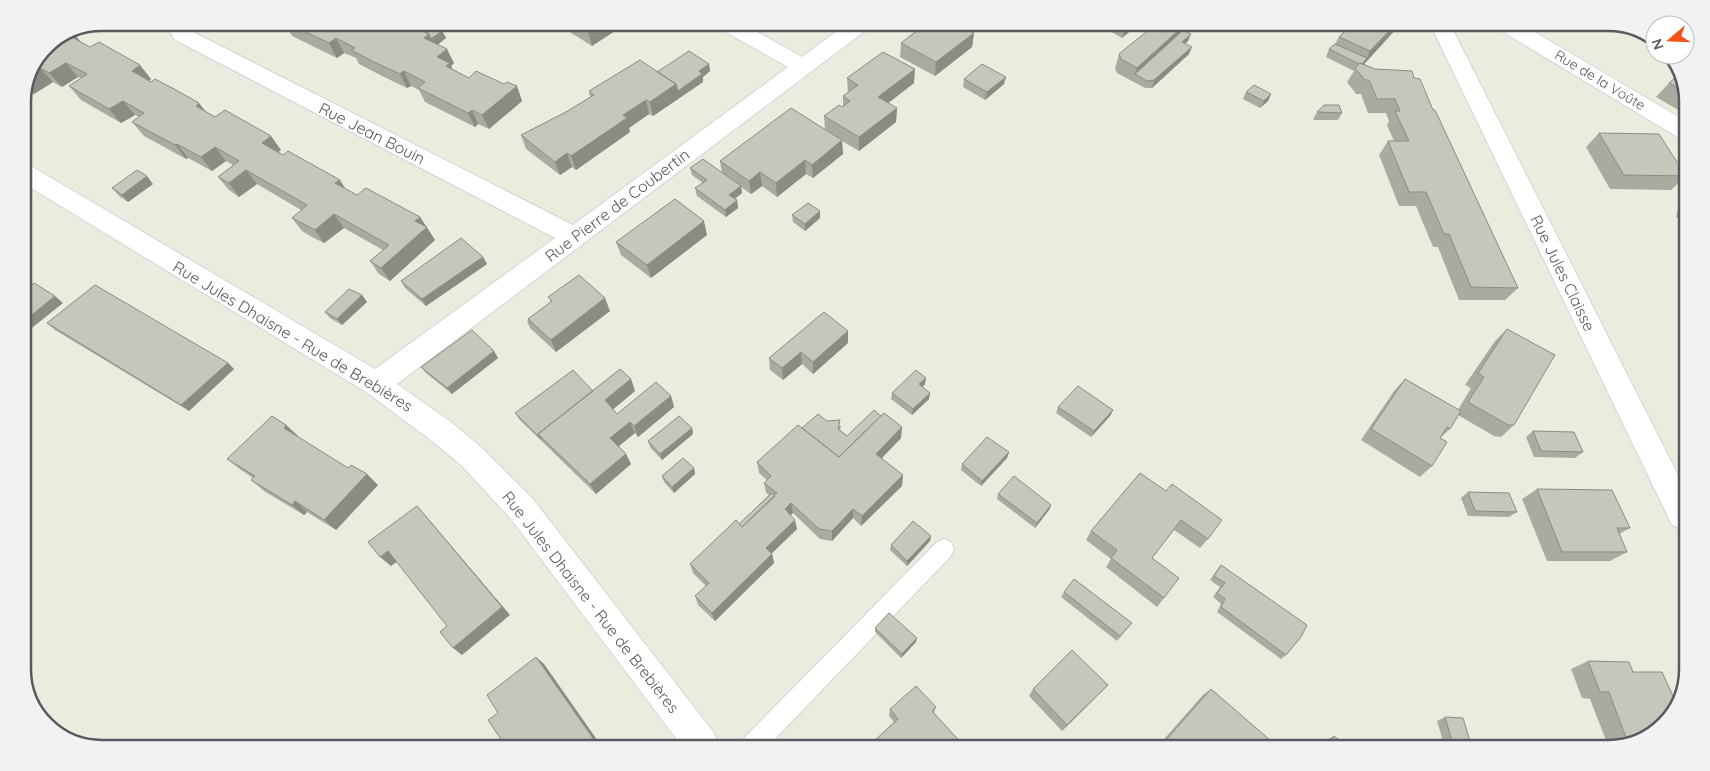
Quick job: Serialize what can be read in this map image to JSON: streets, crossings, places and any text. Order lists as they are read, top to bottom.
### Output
{
  "streets": {
    "street": [
      "Rue de la Voûte",
      "Rue Jean Bouin",
      "Rue Pierre de Coubertin",
      "Rue Jules Claisse",
      "Rue Jules Dhaisne - Rue de Brebières"
    ]
  },
  "crossings": [
    ["Rue Jean Bouin", "Rue Pierre de Coubertin"],
    ["Rue Pierre de Coubertin", "Rue Jules Dhaisne - Rue de Brebières"]
  ],
  "north": "left"
}
